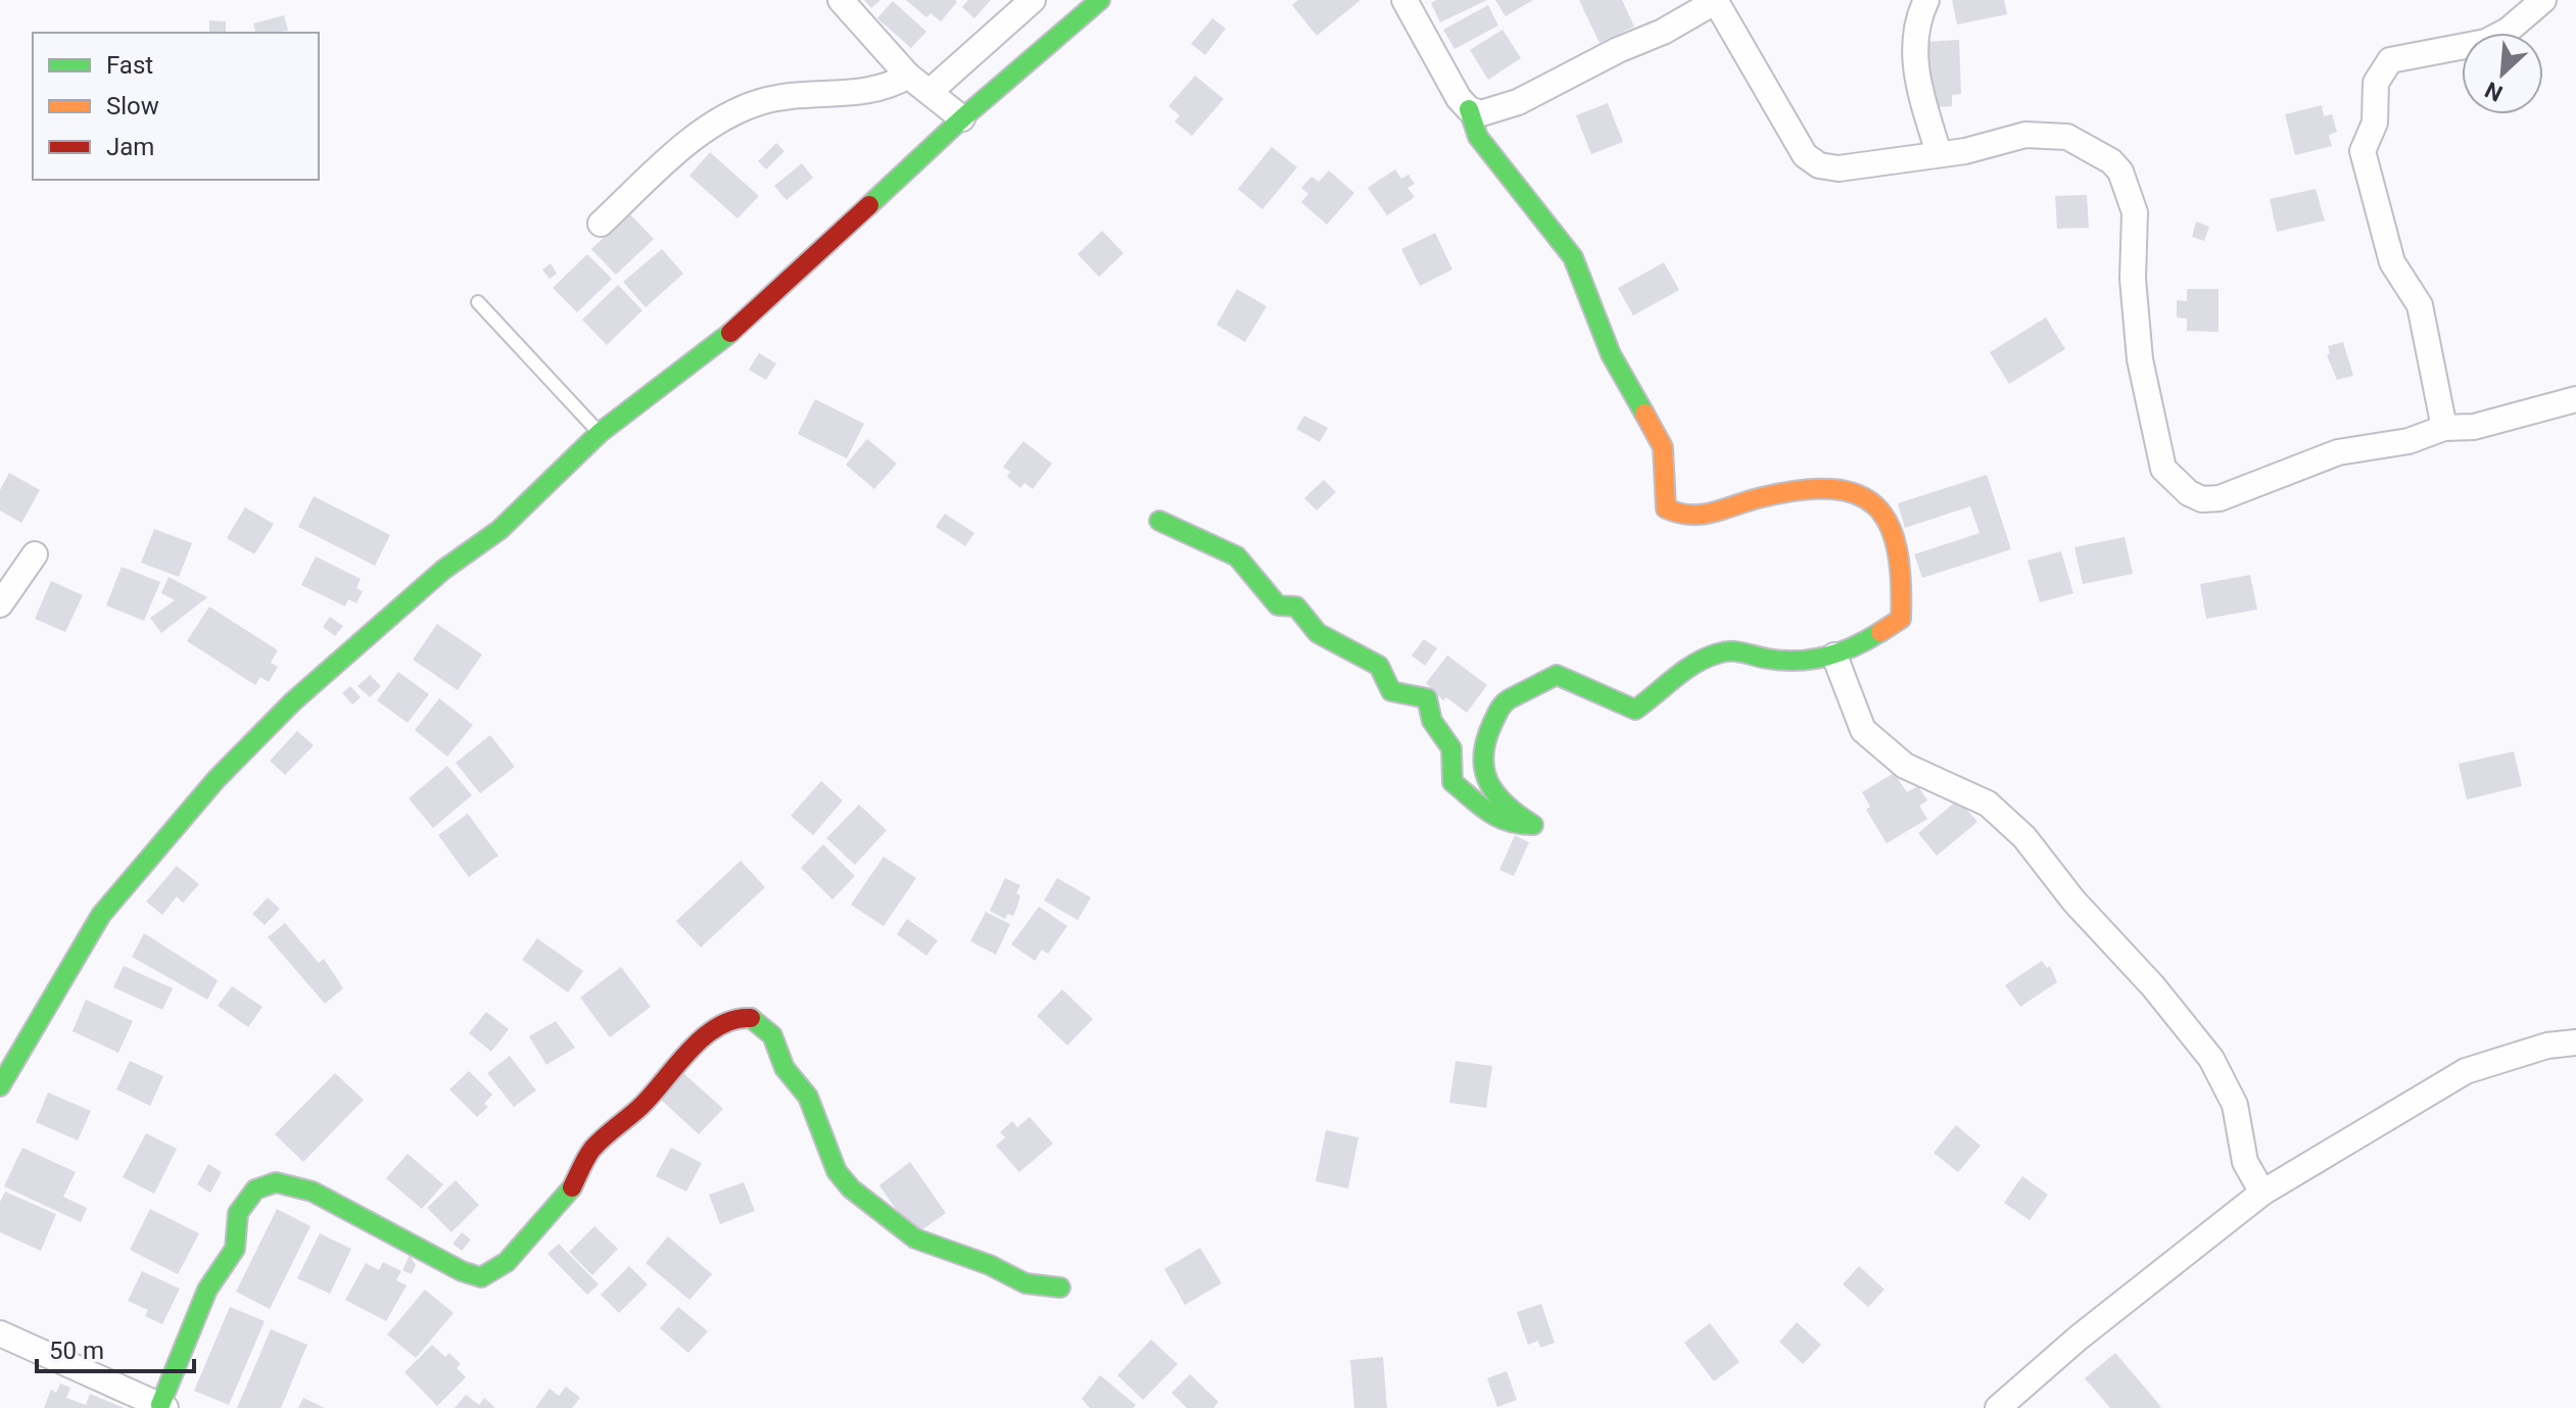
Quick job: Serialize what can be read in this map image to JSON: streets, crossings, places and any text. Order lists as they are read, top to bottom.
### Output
{
  "legend": ["Fast", "Slow", "Jam"],
  "scale_bar": "50 m",
  "north": "bottom left"
}
